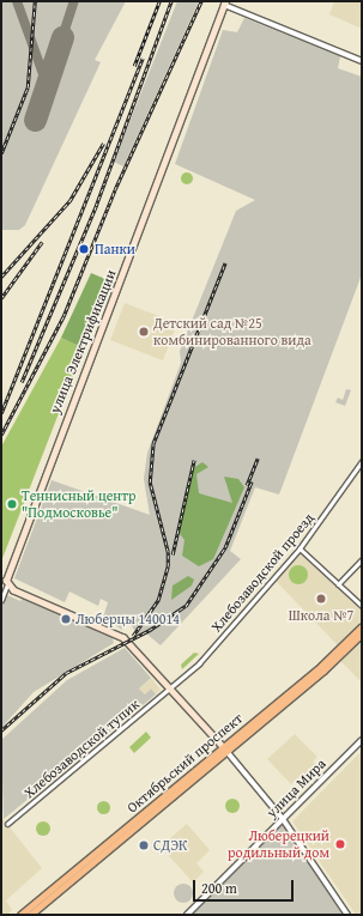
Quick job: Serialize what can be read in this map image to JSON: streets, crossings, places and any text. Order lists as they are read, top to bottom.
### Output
{
  "streets": {
    "main road": ["улица Электрификации", "Октябрьский проспект"],
    "street": ["Хлебозаводской проезд", "Хлебозаводской тупик", "улица Мира"]
  },
  "crossings": [
    ["Хлебозаводской проезд", "Хлебозаводской тупик"]
  ],
  "places": [
    "Панки",
    "Детский сад №25 комбинированного вида",
    "Теннисный центр \"Подмосковье\"",
    "Школа №7",
    "Люберцы 140014",
    "Люберецкий родильный дом",
    "СДЭК"
  ],
  "scale_bar": "200 m"
}
